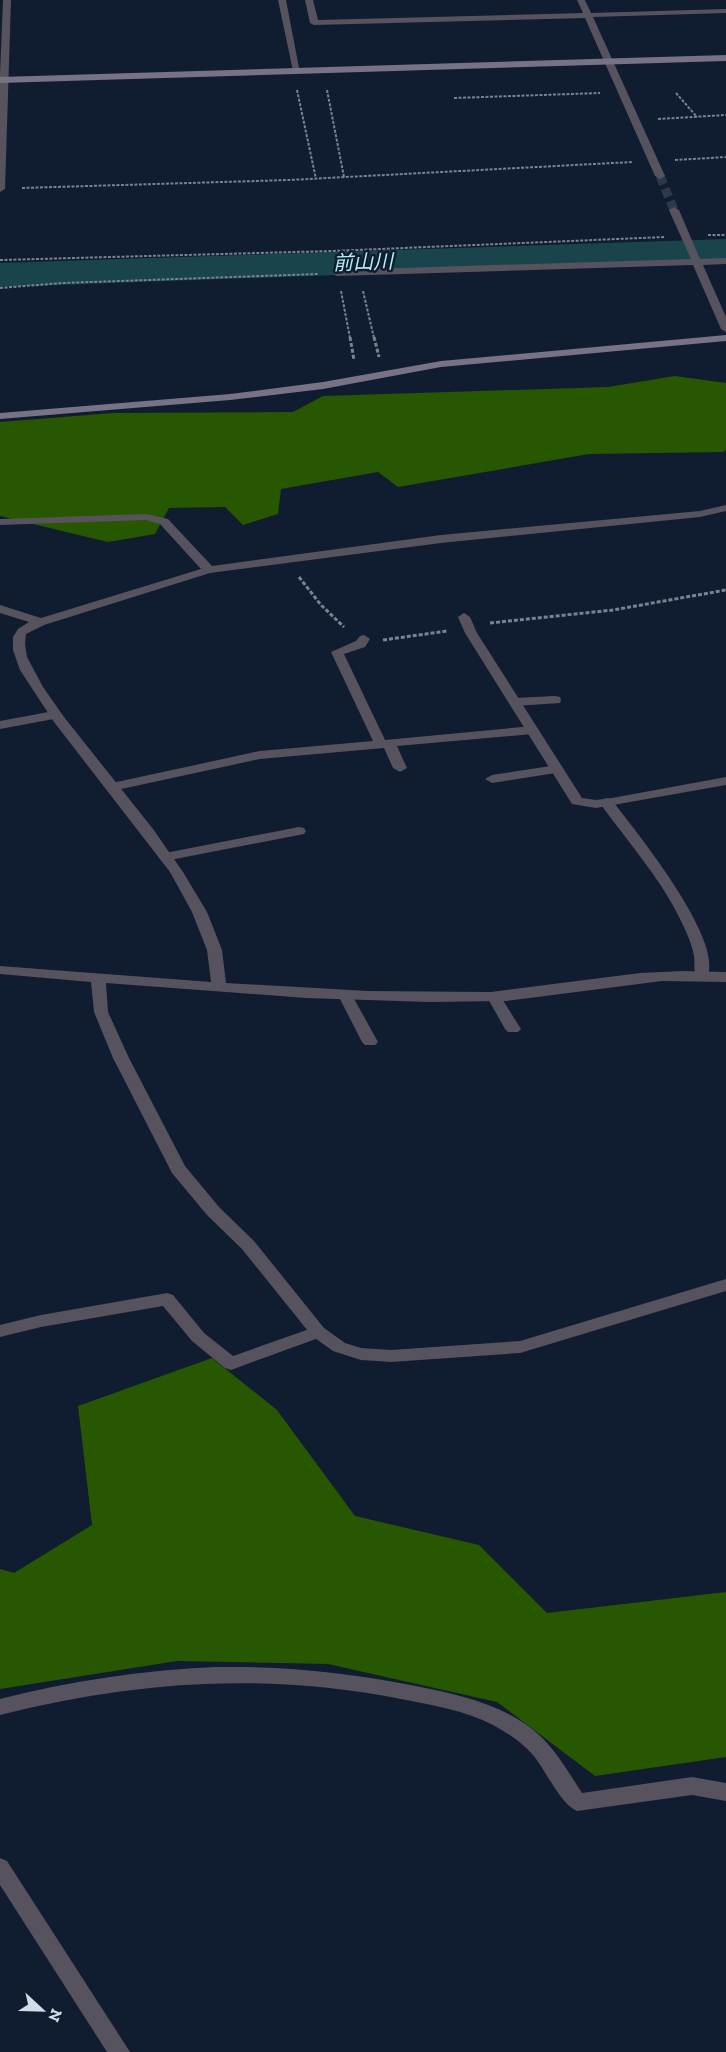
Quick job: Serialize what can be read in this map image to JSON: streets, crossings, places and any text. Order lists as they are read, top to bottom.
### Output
{
  "water": ["前山川"],
  "north": "right"
}
